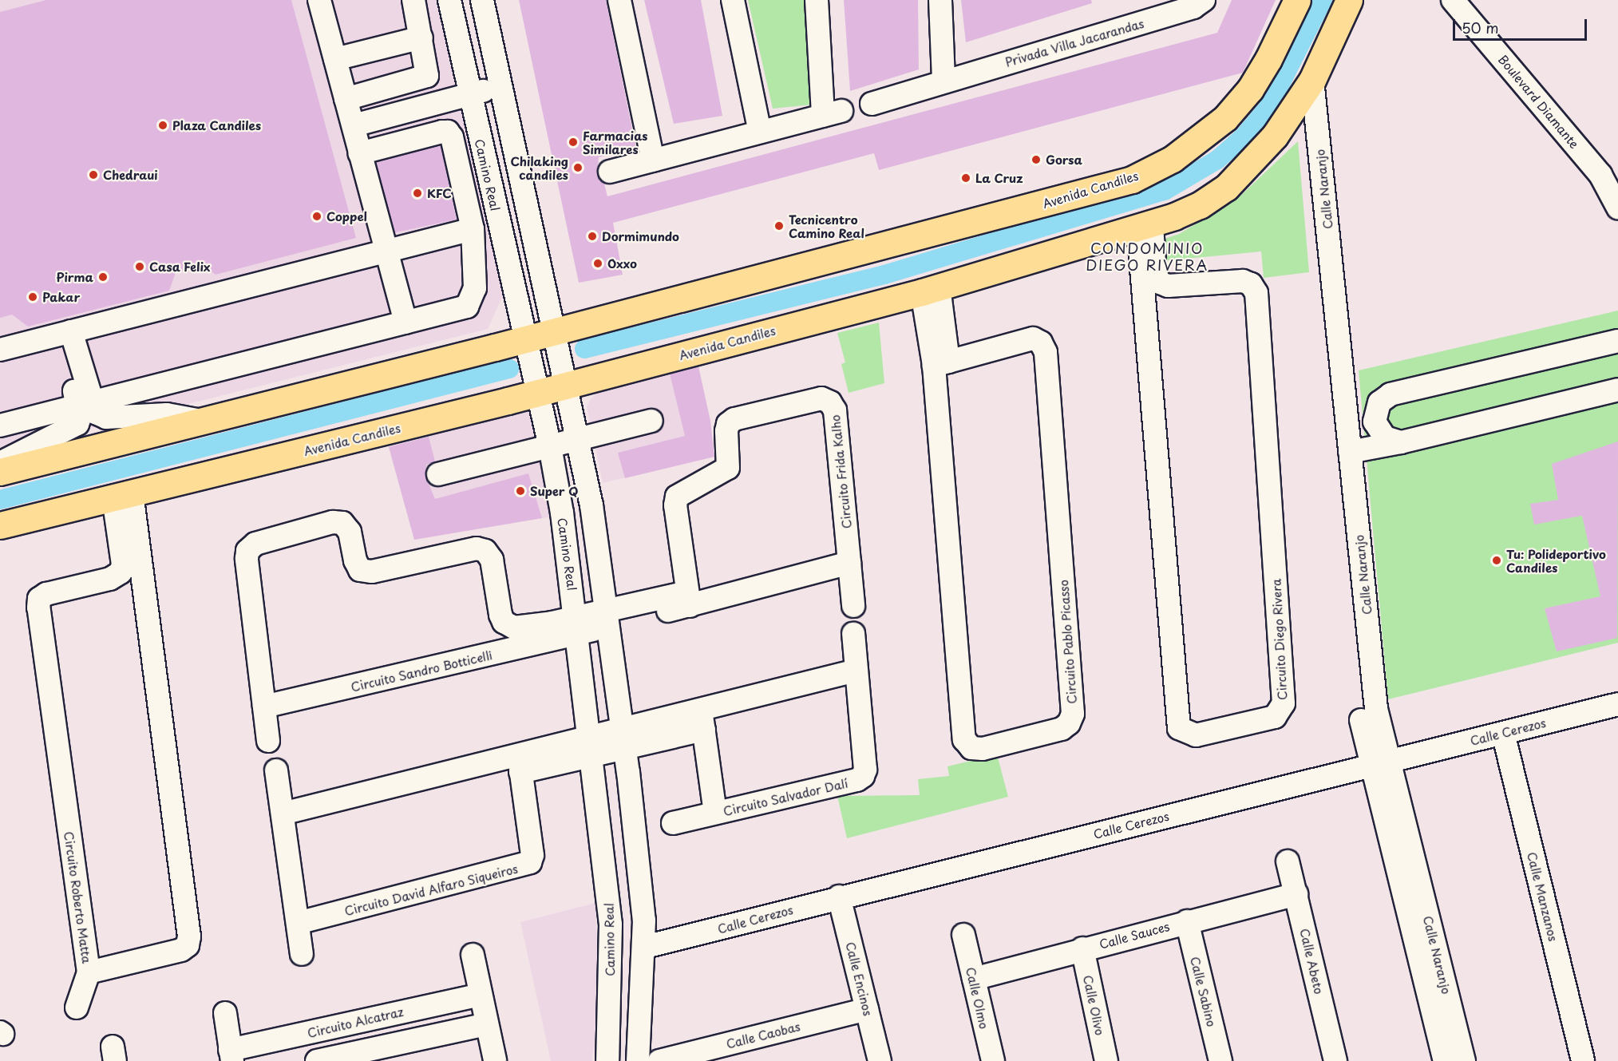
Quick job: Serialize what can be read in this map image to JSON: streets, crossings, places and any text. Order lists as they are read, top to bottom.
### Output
{
  "streets": {
    "main road": ["Avenida Candiles"],
    "street": [
      "Privada Villa Jacarandas",
      "Boulevard Diamante",
      "Camino Real",
      "Calle Naranjo",
      "Circuito Frida Kalho",
      "Circuito Diego Rivera",
      "Circuito Pablo Picasso",
      "Circuito Sandro Botticelli",
      "Calle Cerezos",
      "Circuito Salvador Dalí",
      "Circuito David Alfaro Siqueiros",
      "Calle Manzanos",
      "Circuito Roberto Matta",
      "Calle Sauces",
      "Calle Abeto",
      "Calle Encinos",
      "Calle Sabino",
      "Calle Olmo",
      "Calle Olivo",
      "Circuito Alcatraz",
      "Calle Caobas"
    ]
  },
  "crossings": [
    ["Camino Real", "Avenida Candiles"],
    ["Camino Real", "Circuito Sandro Botticelli"],
    ["Avenida Candiles", "Calle Naranjo"],
    ["Avenida Candiles", "Circuito Diego Rivera"],
    ["Avenida Candiles", "Circuito Pablo Picasso"],
    ["Avenida Candiles", "Circuito Roberto Matta"],
    ["Calle Naranjo", "Calle Cerezos"],
    ["Calle Cerezos", "Calle Manzanos"],
    ["Calle Cerezos", "Calle Encinos"],
    ["Calle Sauces", "Calle Abeto"],
    ["Calle Sauces", "Calle Sabino"],
    ["Calle Sauces", "Calle Olmo"],
    ["Calle Sauces", "Calle Olivo"],
    ["Calle Encinos", "Calle Caobas"]
  ],
  "districts": ["CONDOMINIO DIEGO RIVERA"],
  "places": [
    "Plaza Candiles",
    "Farmacias Similares",
    "Gorsa",
    "Chilaking candiles",
    "Chedraui",
    "La Cruz",
    "KFC",
    "Coppel",
    "Tecnicentro Camino Real",
    "Dormimundo",
    "Oxxo",
    "Casa Felix",
    "Pirma",
    "Pakar",
    "Super Q",
    "Tu: Polideportivo Candiles"
  ],
  "scale_bar": "50 m"
}
